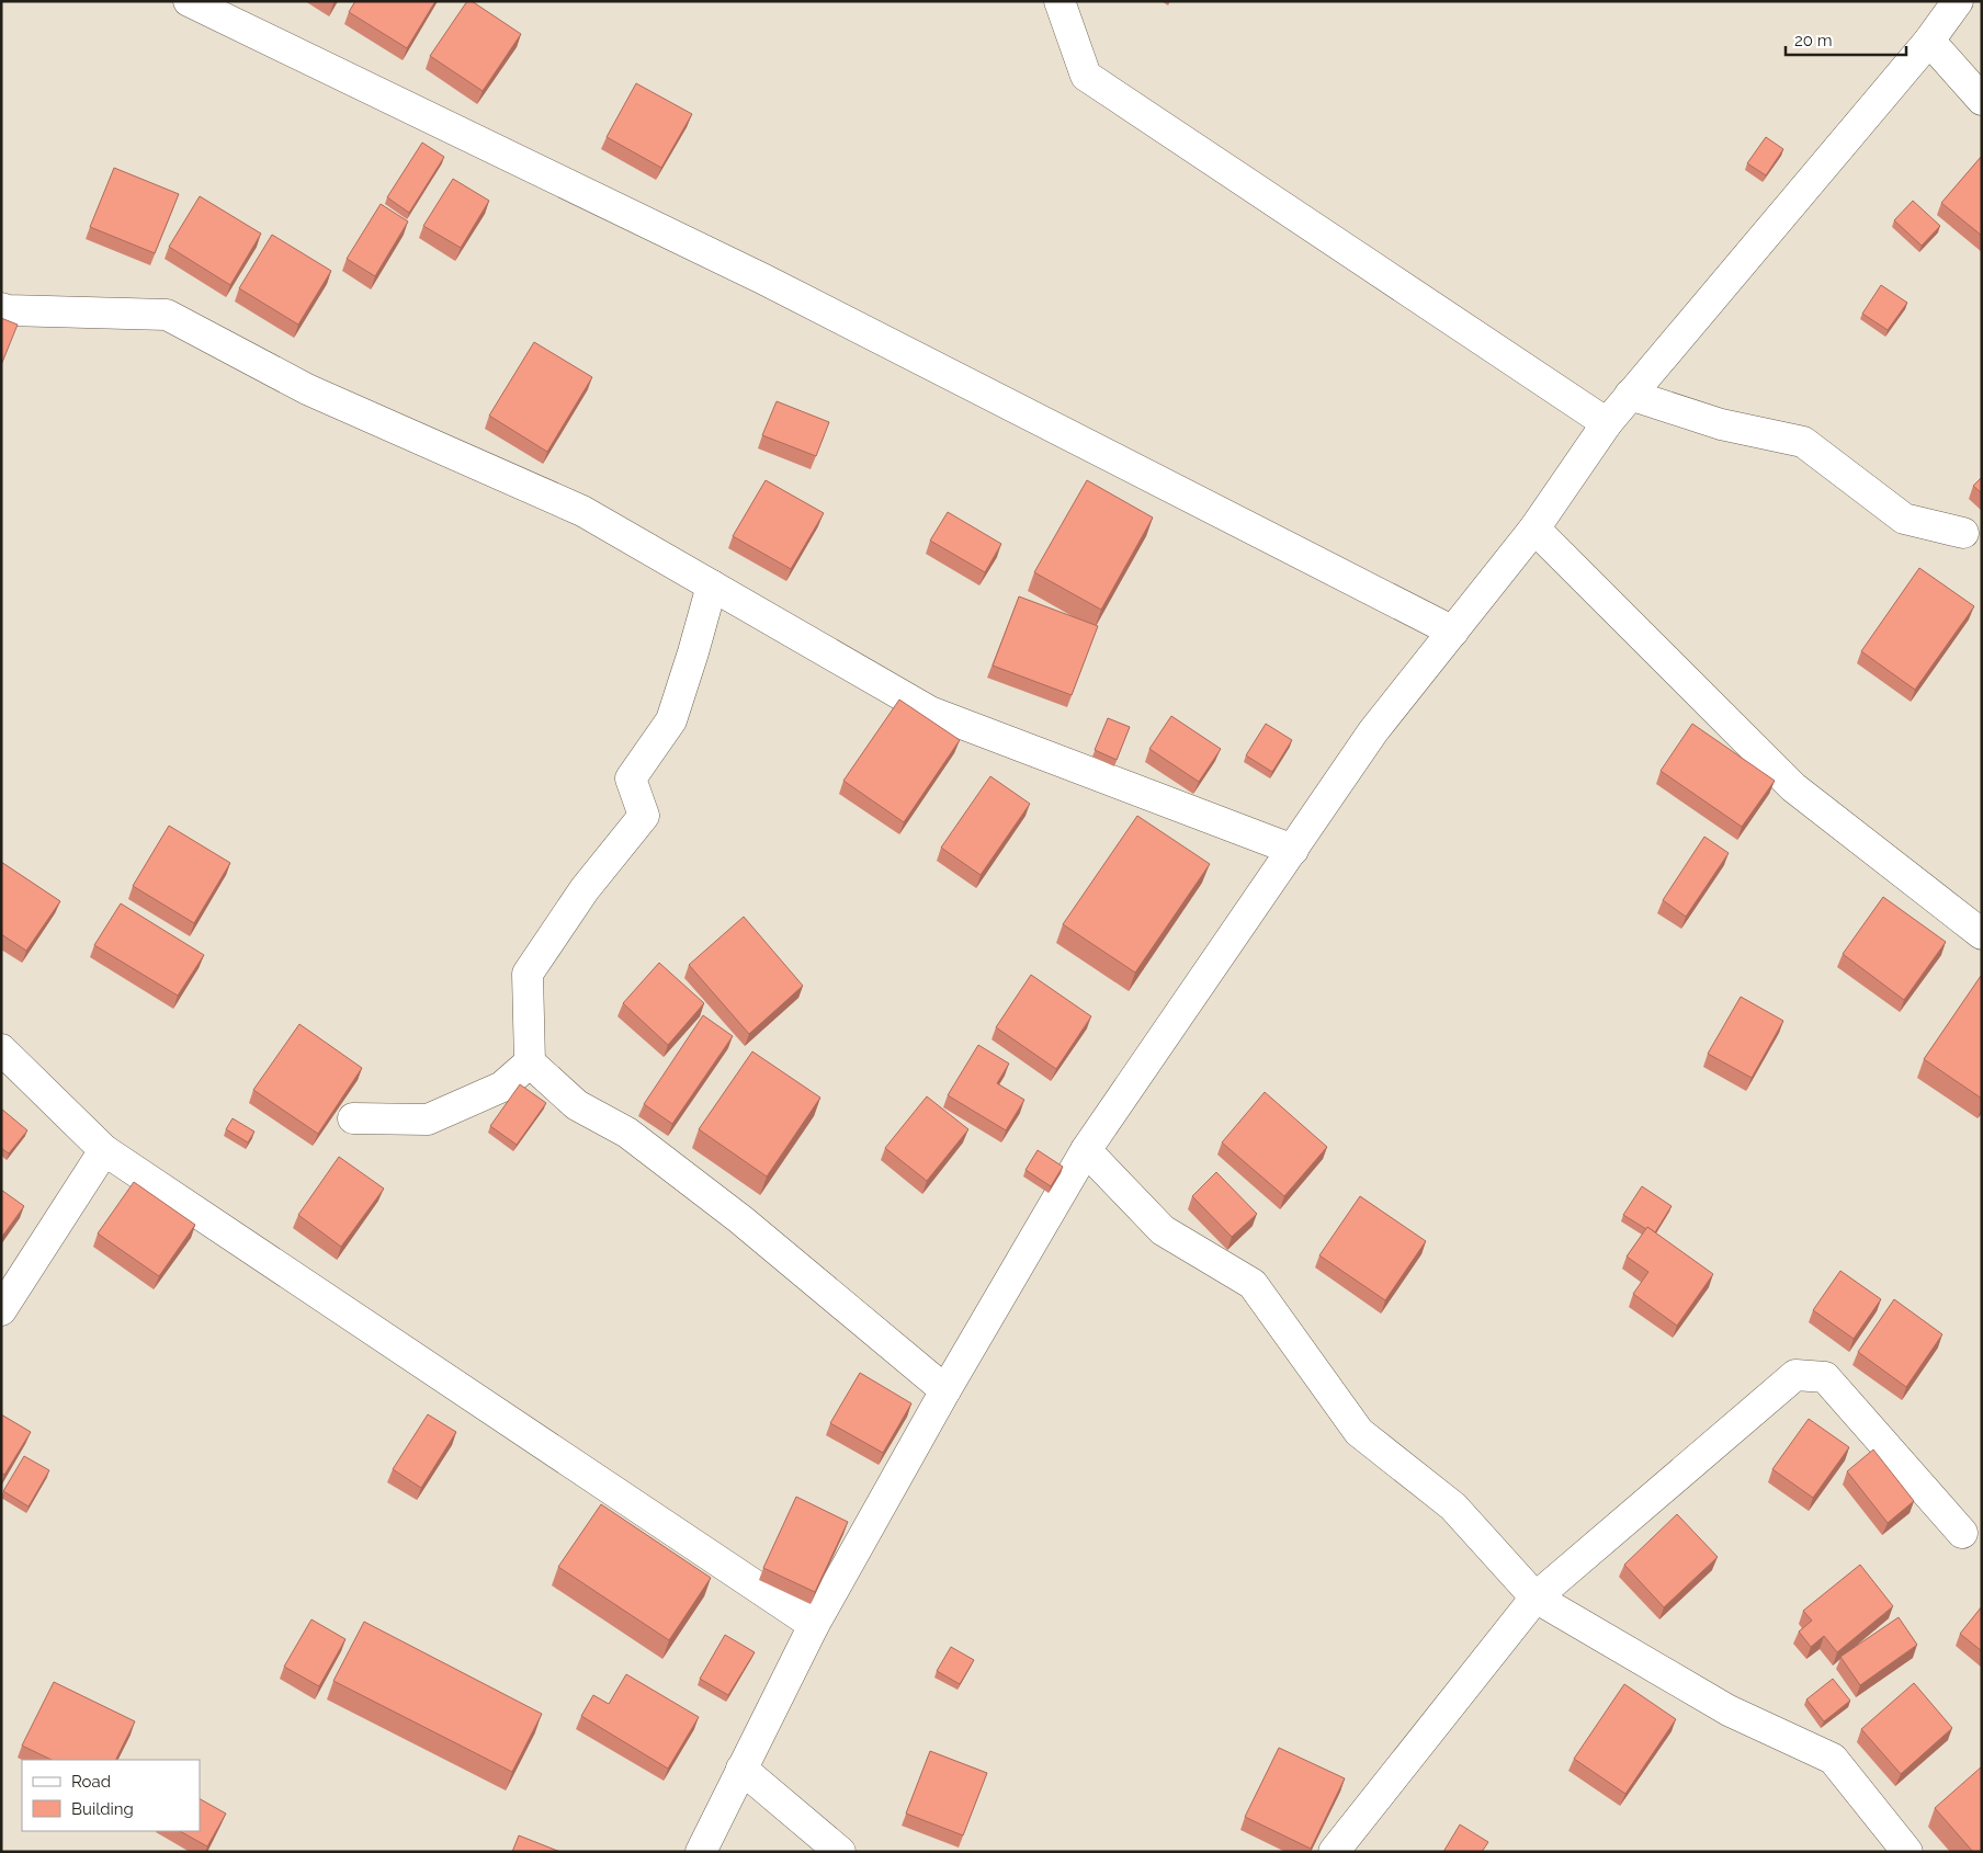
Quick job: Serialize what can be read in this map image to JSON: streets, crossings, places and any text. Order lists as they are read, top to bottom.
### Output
{
  "legend": ["Road", "Building"],
  "scale_bar": "20 m"
}
